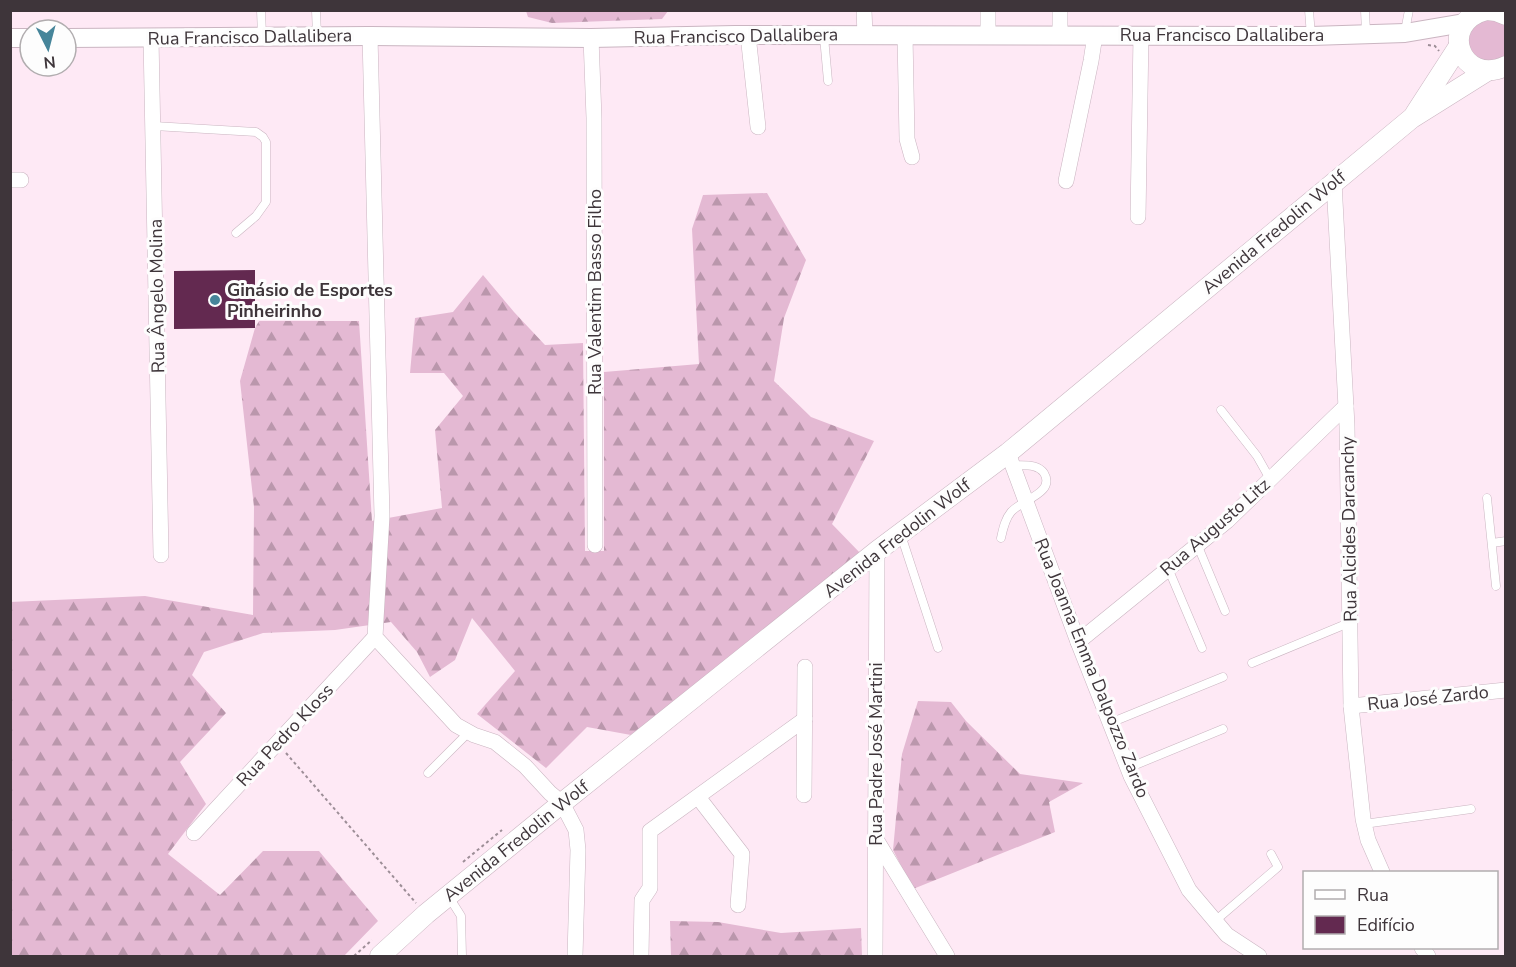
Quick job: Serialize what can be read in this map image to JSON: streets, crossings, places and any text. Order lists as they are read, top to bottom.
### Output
{
  "streets": {
    "main road": ["Avenida Fredolin Wolf"],
    "street": [
      "Rua Francisco Dallalibera",
      "Rua Valentim Basso Filho",
      "Rua Ângelo Molina",
      "Rua Augusto Litz",
      "Rua Alcides Darcanchy",
      "Rua Joanna Emma Dalpozzo Zardo",
      "Rua José Zardo",
      "Rua Pedro Kloss",
      "Rua Padre José Martini"
    ]
  },
  "crossings": [
    ["Rua Francisco Dallalibera", "Avenida Fredolin Wolf"],
    ["Rua Francisco Dallalibera", "Rua Valentim Basso Filho"],
    ["Rua Francisco Dallalibera", "Rua Ângelo Molina"],
    ["Avenida Fredolin Wolf", "Rua Alcides Darcanchy"],
    ["Avenida Fredolin Wolf", "Rua Joanna Emma Dalpozzo Zardo"],
    ["Avenida Fredolin Wolf", "Rua Padre José Martini"],
    ["Rua Augusto Litz", "Rua Alcides Darcanchy"],
    ["Rua Augusto Litz", "Rua Joanna Emma Dalpozzo Zardo"],
    ["Rua Alcides Darcanchy", "Rua José Zardo"]
  ],
  "places": ["Ginásio de Esportes Pinheirinho"],
  "legend": ["Rua", "Edifício"],
  "north": "bottom"
}
